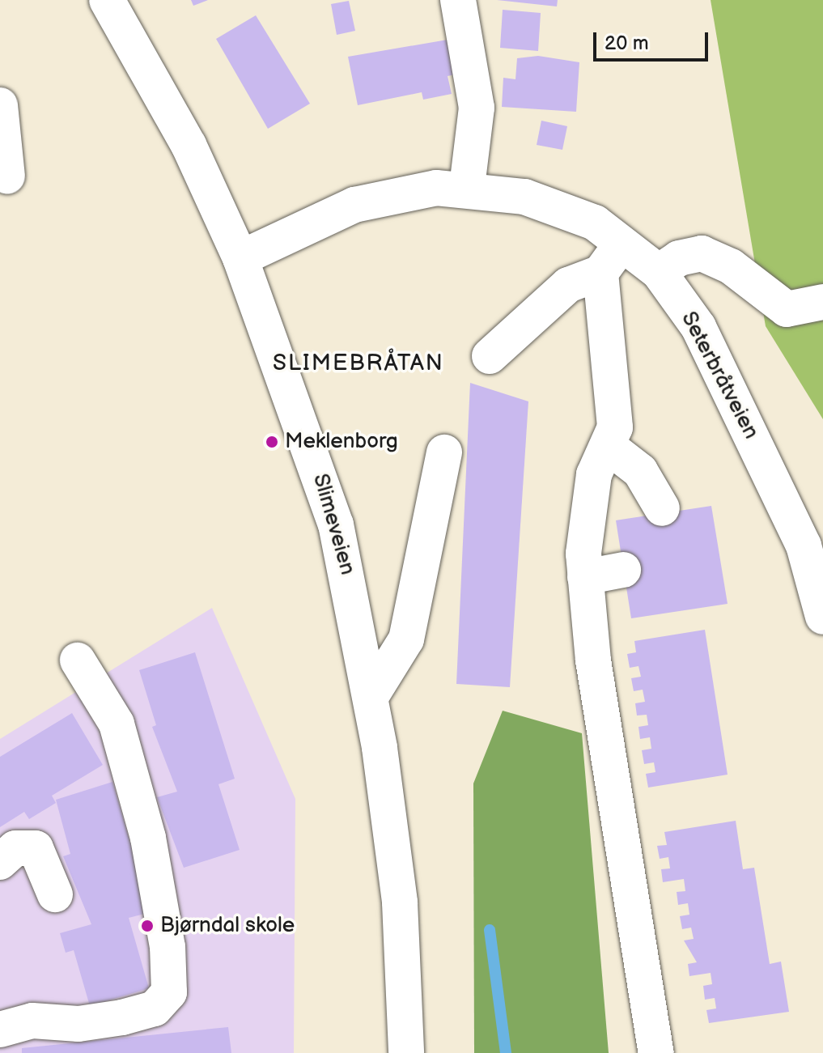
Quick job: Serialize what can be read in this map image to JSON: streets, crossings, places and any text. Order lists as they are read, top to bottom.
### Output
{
  "streets": {
    "street": ["Seterbråtveien", "Slimeveien"]
  },
  "crossings": [
    ["Seterbråtveien", "Slimeveien"]
  ],
  "districts": ["SLIMEBRÅTAN"],
  "places": ["Meklenborg", "Bjørndal skole"],
  "scale_bar": "20 m"
}
